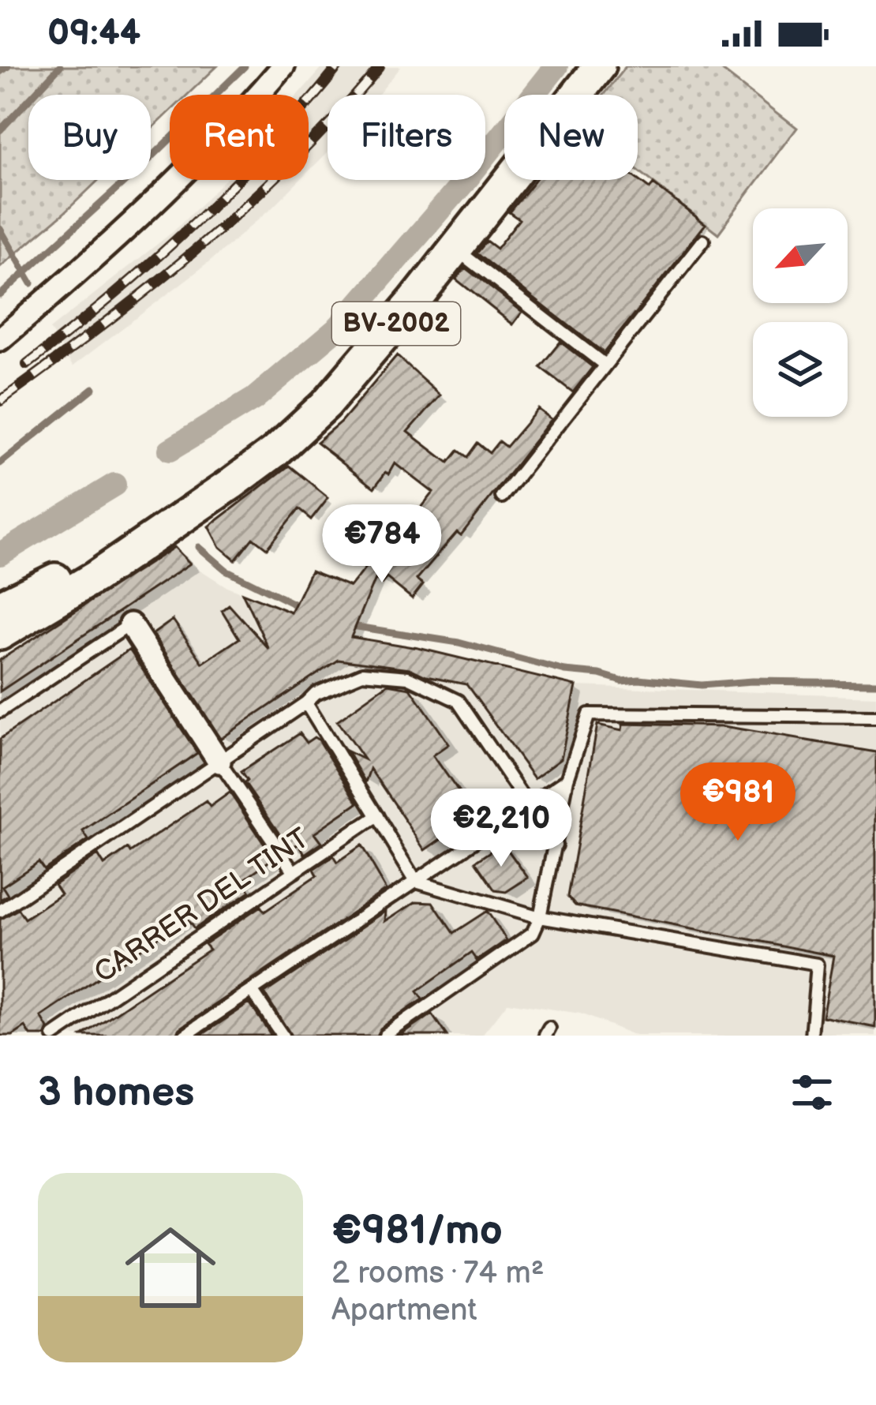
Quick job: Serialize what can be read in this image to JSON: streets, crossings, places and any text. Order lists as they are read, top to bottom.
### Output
{
  "streets": {
    "main road": ["BV-2002"],
    "lane": ["CARRER DEL TINT"]
  },
  "north": "bottom left",
  "page": {
    "status": "09:44",
    "chip": [
      "Buy",
      "Rent",
      "Filters",
      "New"
    ],
    "price": ["€784", "€981", "€2,210"],
    "heading": "3 homes",
    "list": [
      {
        "name": "€981/mo",
        "note": "2 rooms · 74 m² · Apartment"
      }
    ]
  }
}
